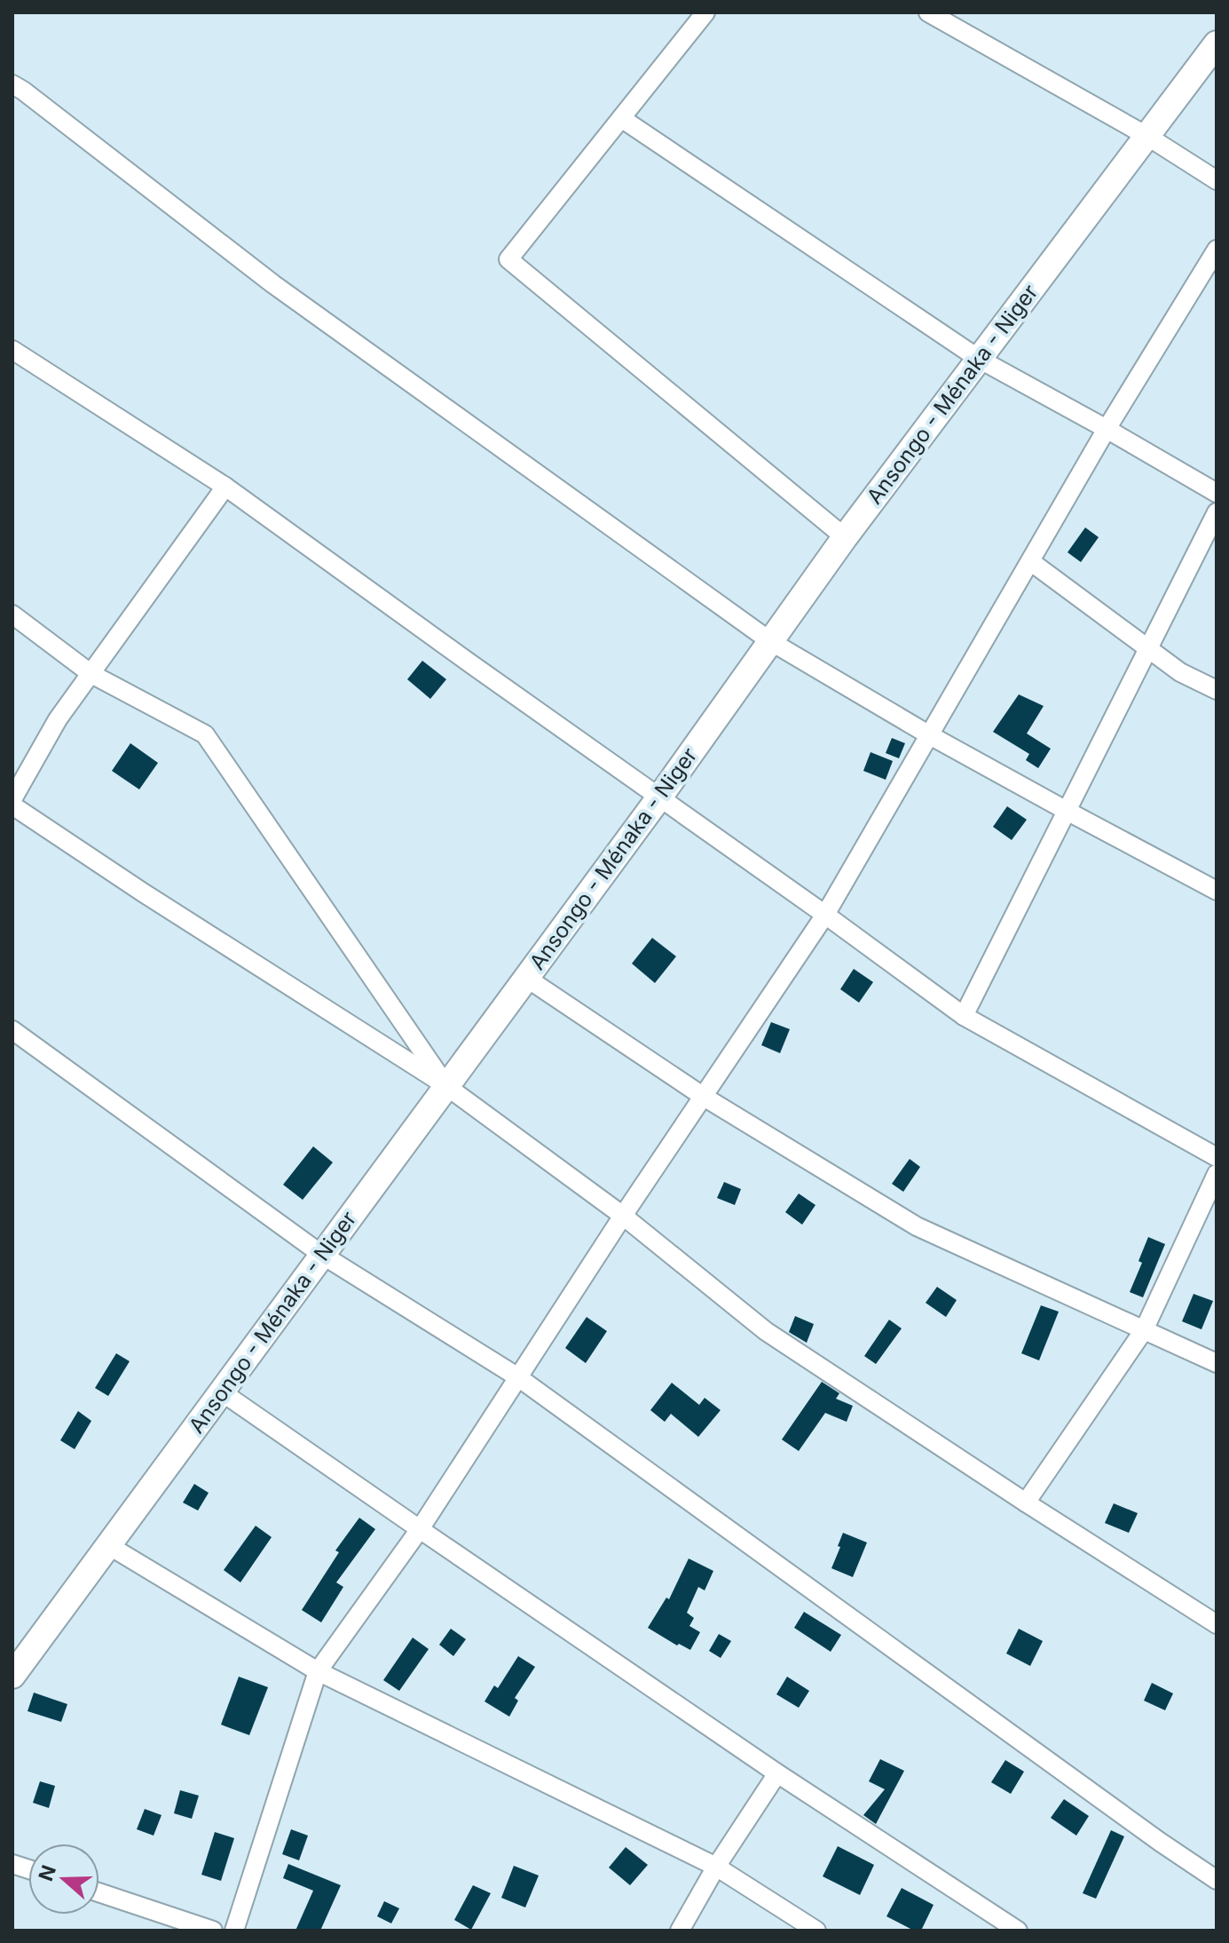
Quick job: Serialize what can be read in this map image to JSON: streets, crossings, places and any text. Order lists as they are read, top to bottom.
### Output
{
  "streets": {
    "main road": ["Ansongo - Ménaka - Niger"]
  },
  "north": "left"
}
